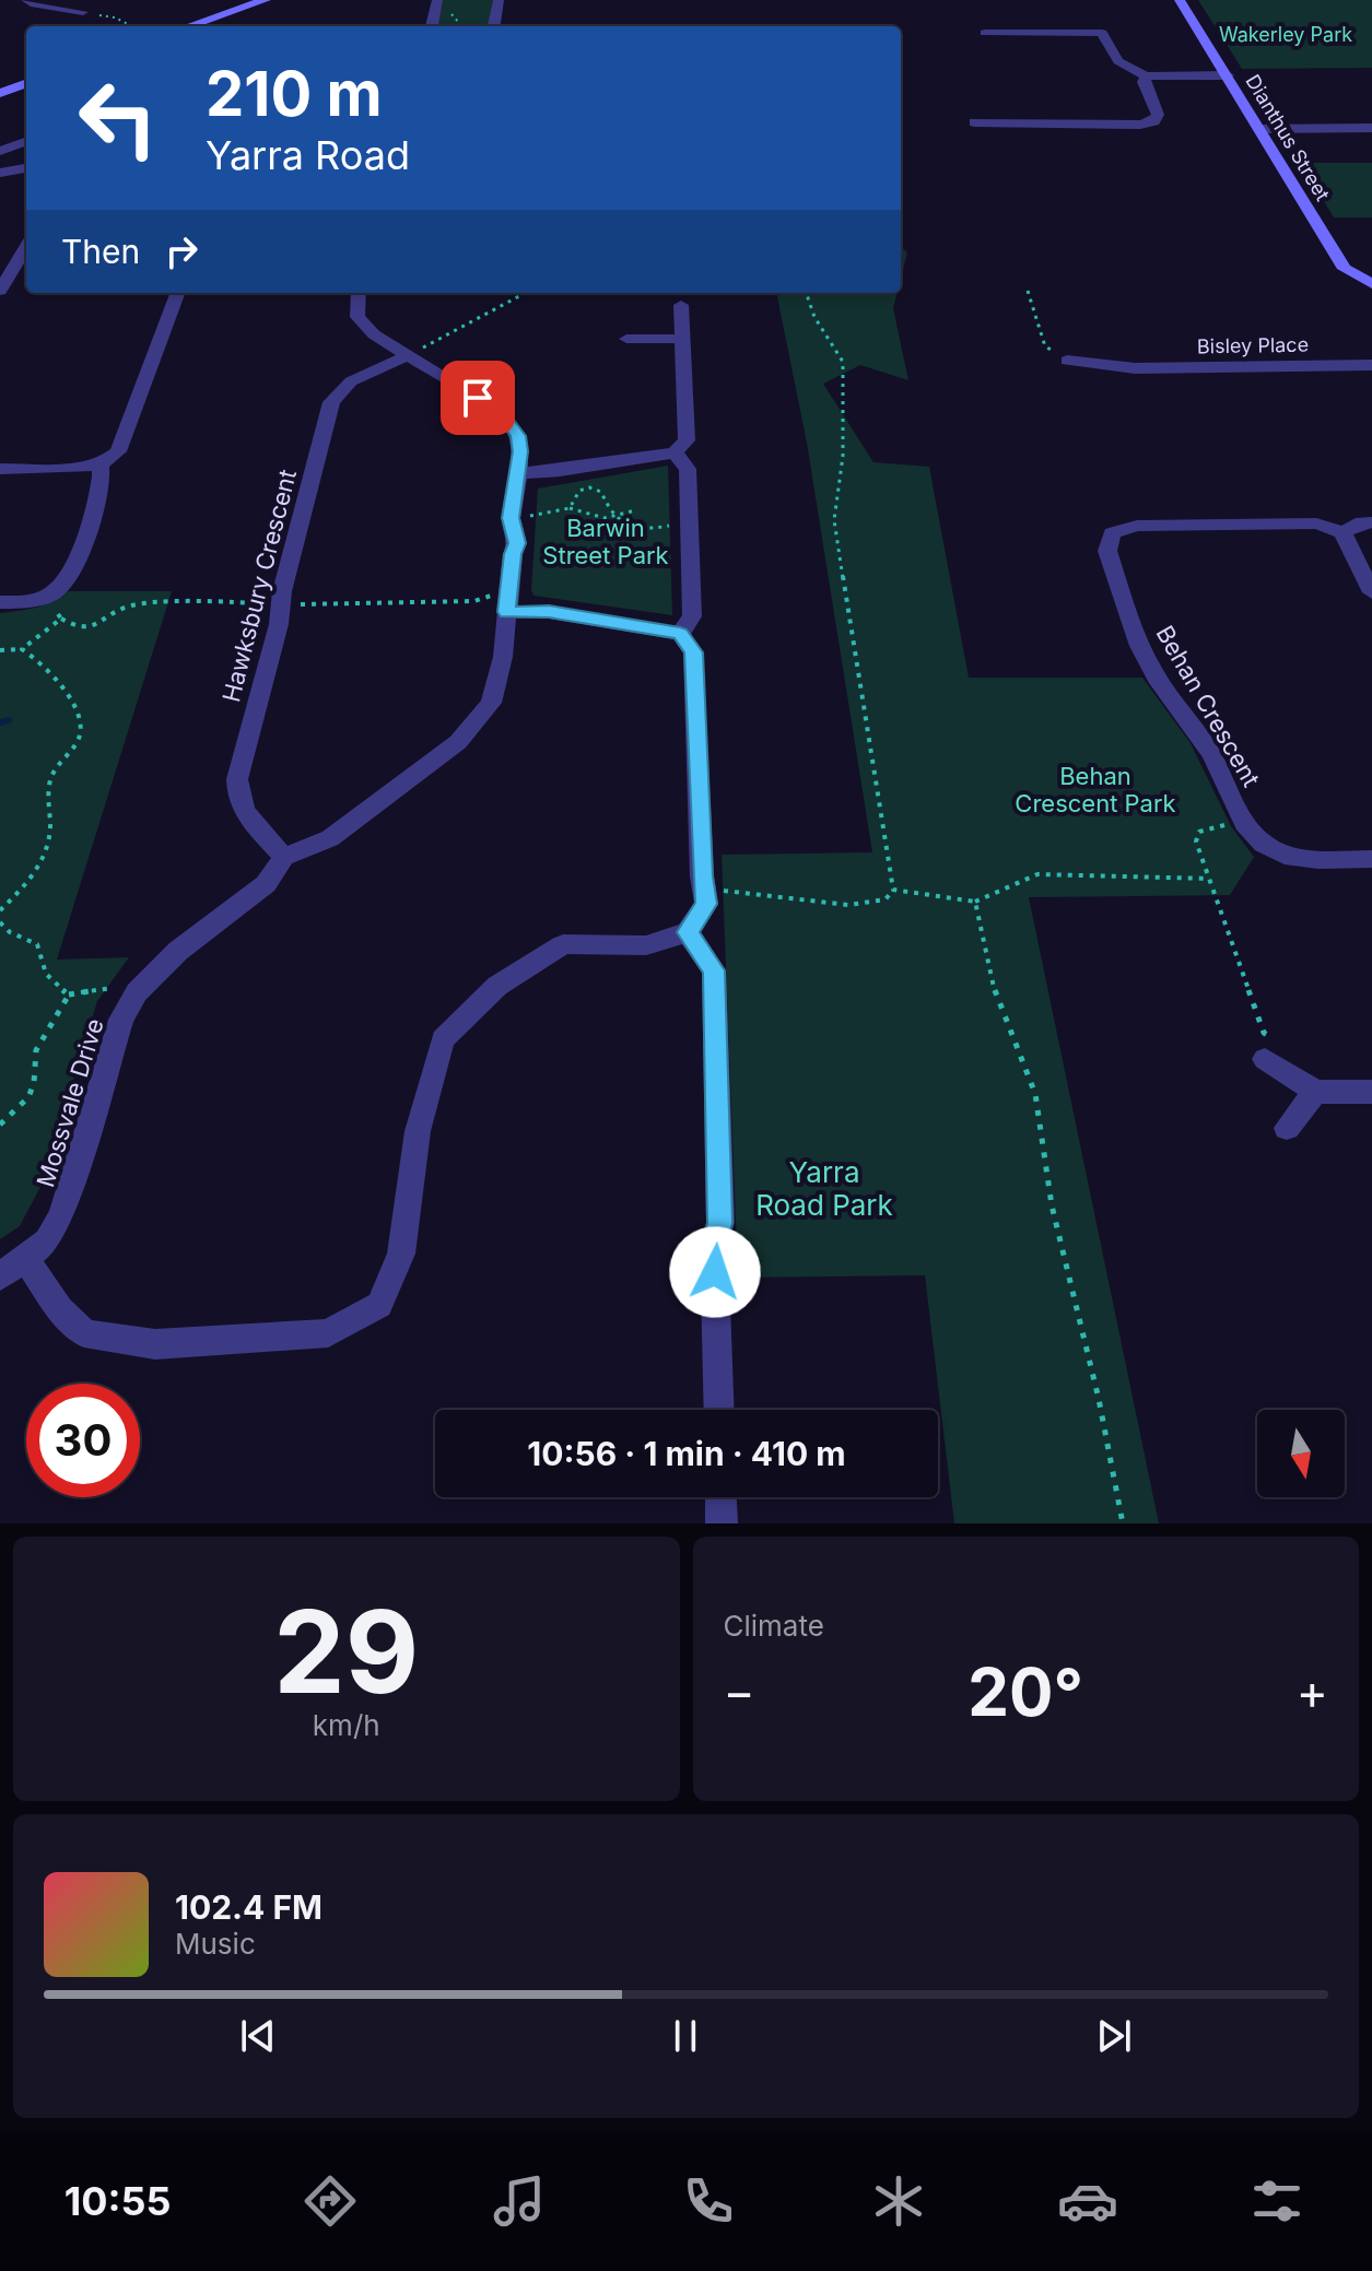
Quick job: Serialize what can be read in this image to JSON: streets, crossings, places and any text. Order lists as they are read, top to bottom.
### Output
{
  "streets": {
    "street": [
      "Dianthus Street",
      "Bisley Place",
      "Hawksbury Crescent",
      "Behan Crescent",
      "Mossvale Drive"
    ]
  },
  "crossings": [
    ["Hawksbury Crescent", "Mossvale Drive"]
  ],
  "parks": [
    "Wakerley Park",
    "Barwin Street Park",
    "Behan Crescent Park",
    "Yarra Road Park"
  ],
  "north": "bottom",
  "page": {
    "turn": ["210 m", "Yarra Road"],
    "then": "Then",
    "limit": "30",
    "trip": "10:56 · 1 min · 410 m",
    "tile": [
      ["29", "km/h"],
      "Climate"
    ],
    "heat": ["−", "20°", "+"],
    "song": ["102.4 FM", "Music"],
    "tabs": "10:55"
  }
}
